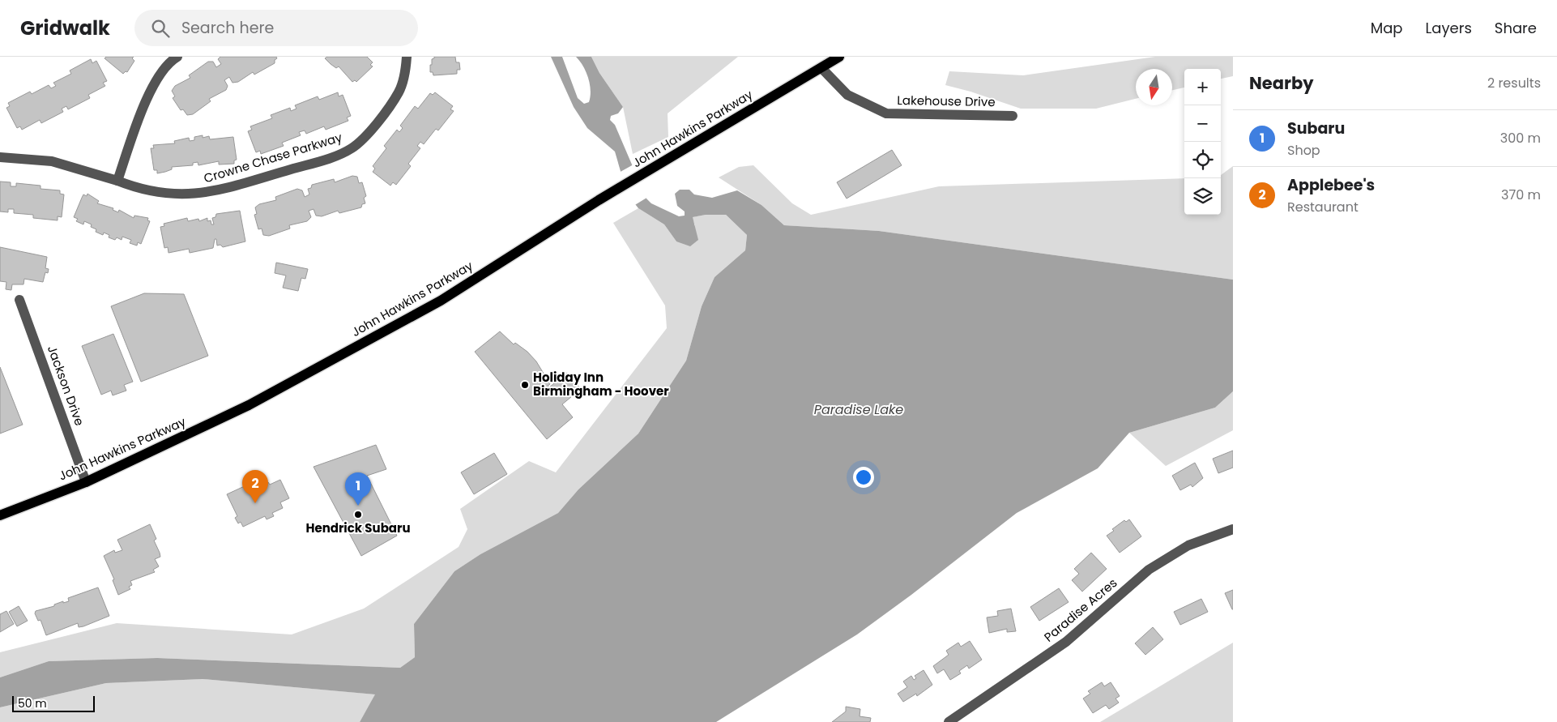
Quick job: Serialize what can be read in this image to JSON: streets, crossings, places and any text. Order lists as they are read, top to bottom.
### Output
{
  "streets": {
    "main road": ["John Hawkins Parkway"],
    "street": [
      "Lakehouse Drive",
      "Crowne Chase Parkway",
      "Jackson Drive",
      "Paradise Acres"
    ]
  },
  "crossings": [
    ["Lakehouse Drive", "John Hawkins Parkway"],
    ["John Hawkins Parkway", "Jackson Drive"]
  ],
  "water": ["Paradise Lake"],
  "places": ["Holiday Inn Birmingham - Hoover", "Hendrick Subaru"],
  "scale_bar": "50 m",
  "north": "bottom",
  "page": {
    "header": "Gridwalk",
    "search": "Search here",
    "nav": ["Map", "Layers", "Share"],
    "heading": ["Nearby", "2 results"],
    "map_buttons": ["+", "−"],
    "list": [
      {
        "mark": "1",
        "name": "Subaru",
        "note": "Shop",
        "value": "300 m"
      },
      {
        "mark": "2",
        "name": "Applebee's",
        "note": "Restaurant",
        "value": "370 m"
      }
    ],
    "pins": ["2", "1"],
    "scale": "50 m"
  }
}
